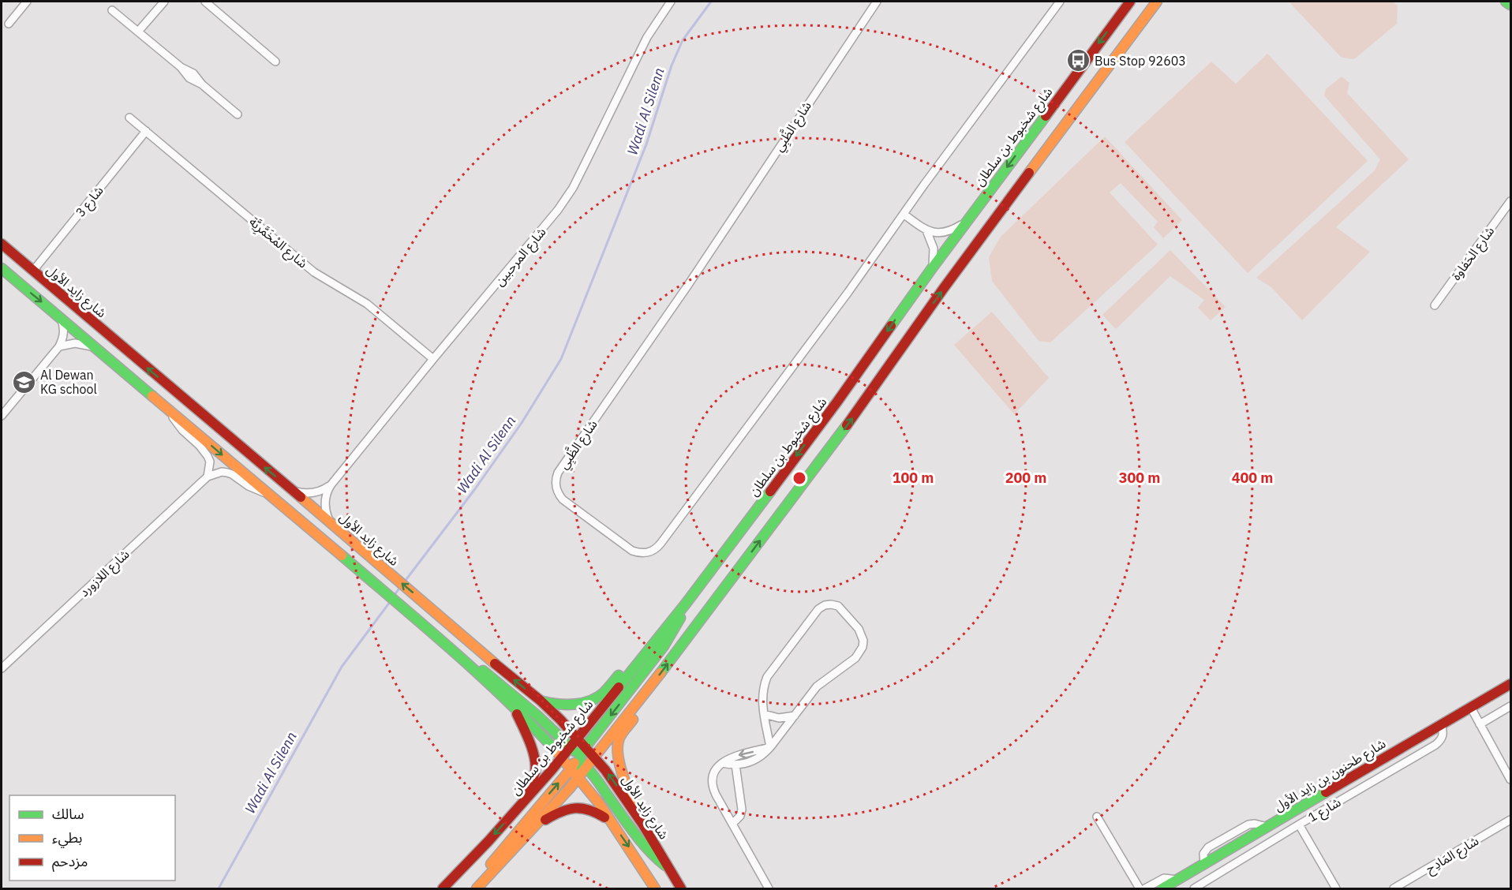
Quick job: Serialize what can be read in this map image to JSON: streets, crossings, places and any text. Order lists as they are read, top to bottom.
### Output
{
  "streets": {
    "main road": ["شارع شخبوط بن سلطان", "شارع زايد الأول", "شارع طحنون بن زايد الأول"],
    "street": [
      "شارع الظَّبِي",
      "شارع 3",
      "شارع المْخَمَّرِيَّة",
      "شارع الحَفاوة",
      "شارع المرحبين",
      "شارع اللازورد",
      "شارع 1",
      "شارع المَادِح"
    ]
  },
  "crossings": [
    ["شارع شخبوط بن سلطان", "شارع زايد الأول"],
    ["شارع 3", "شارع المْخَمَّرِيَّة"],
    ["شارع 3", "شارع زايد الأول"],
    ["شارع المْخَمَّرِيَّة", "شارع المرحبين"],
    ["شارع المرحبين", "شارع زايد الأول"],
    ["شارع طحنون بن زايد الأول", "شارع 1"]
  ],
  "water": ["Wadi Al Silenn"],
  "places": {
    "bus stop": ["Bus Stop 92603"],
    "school or university": ["Al Dewan KG school"]
  },
  "legend": ["سالك", "بطيء", "مزدحم"],
  "rings": [
    "100 m",
    "200 m",
    "300 m",
    "400 m"
  ]
}
